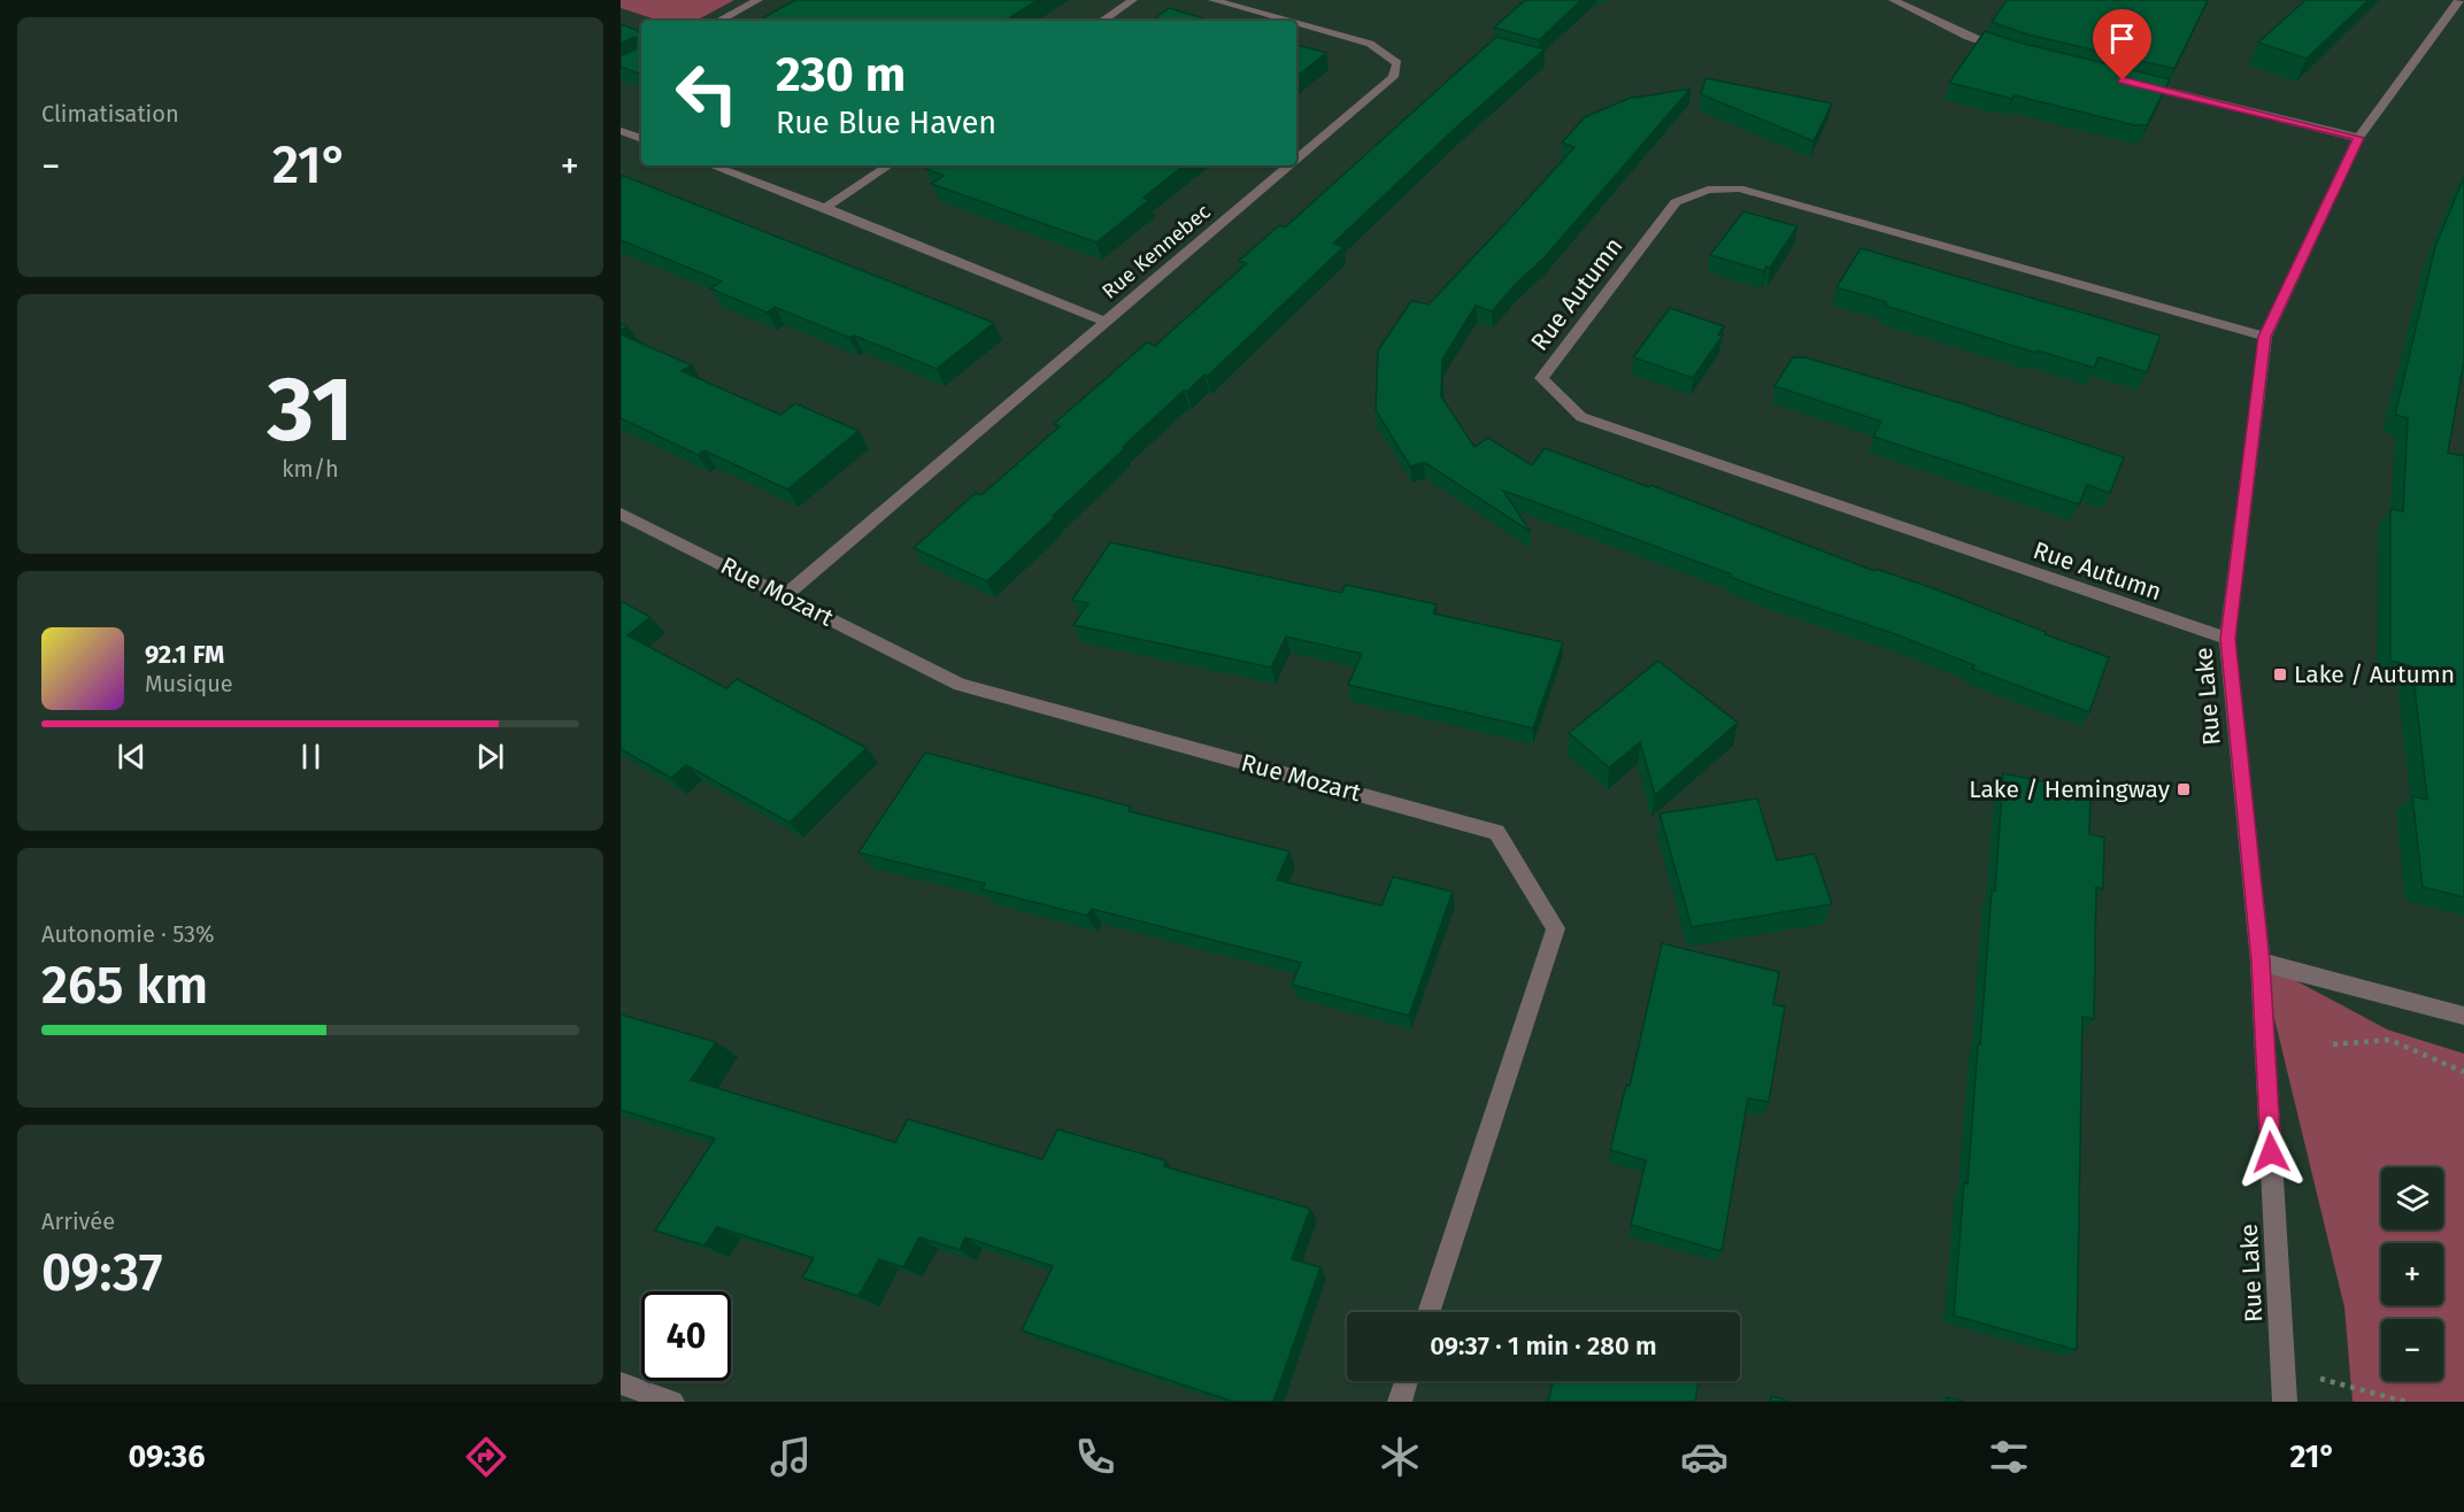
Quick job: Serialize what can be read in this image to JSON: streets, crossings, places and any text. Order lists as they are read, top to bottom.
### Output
{
  "streets": {
    "street": [
      "Rue Kennebec",
      "Rue Autumn",
      "Rue Mozart",
      "Rue Lake"
    ]
  },
  "crossings": [
    ["Rue Kennebec", "Rue Mozart"],
    ["Rue Autumn", "Rue Lake"]
  ],
  "places": {
    "transit": ["Lake / Autumn", "Lake / Hemingway"]
  },
  "page": {
    "tile": [
      "Climatisation",
      ["31", "km/h"],
      ["Autonomie · 53%", "265 km"],
      ["Arrivée", "09:37"]
    ],
    "turn": ["230 m", "Rue Blue Haven"],
    "heat": ["−", "21°", "+"],
    "song": ["92.1 FM", "Musique"],
    "map_buttons": ["+", "−"],
    "limit": "40",
    "trip": "09:37 · 1 min · 280 m",
    "tabs": ["09:36", "21°"]
  }
}
